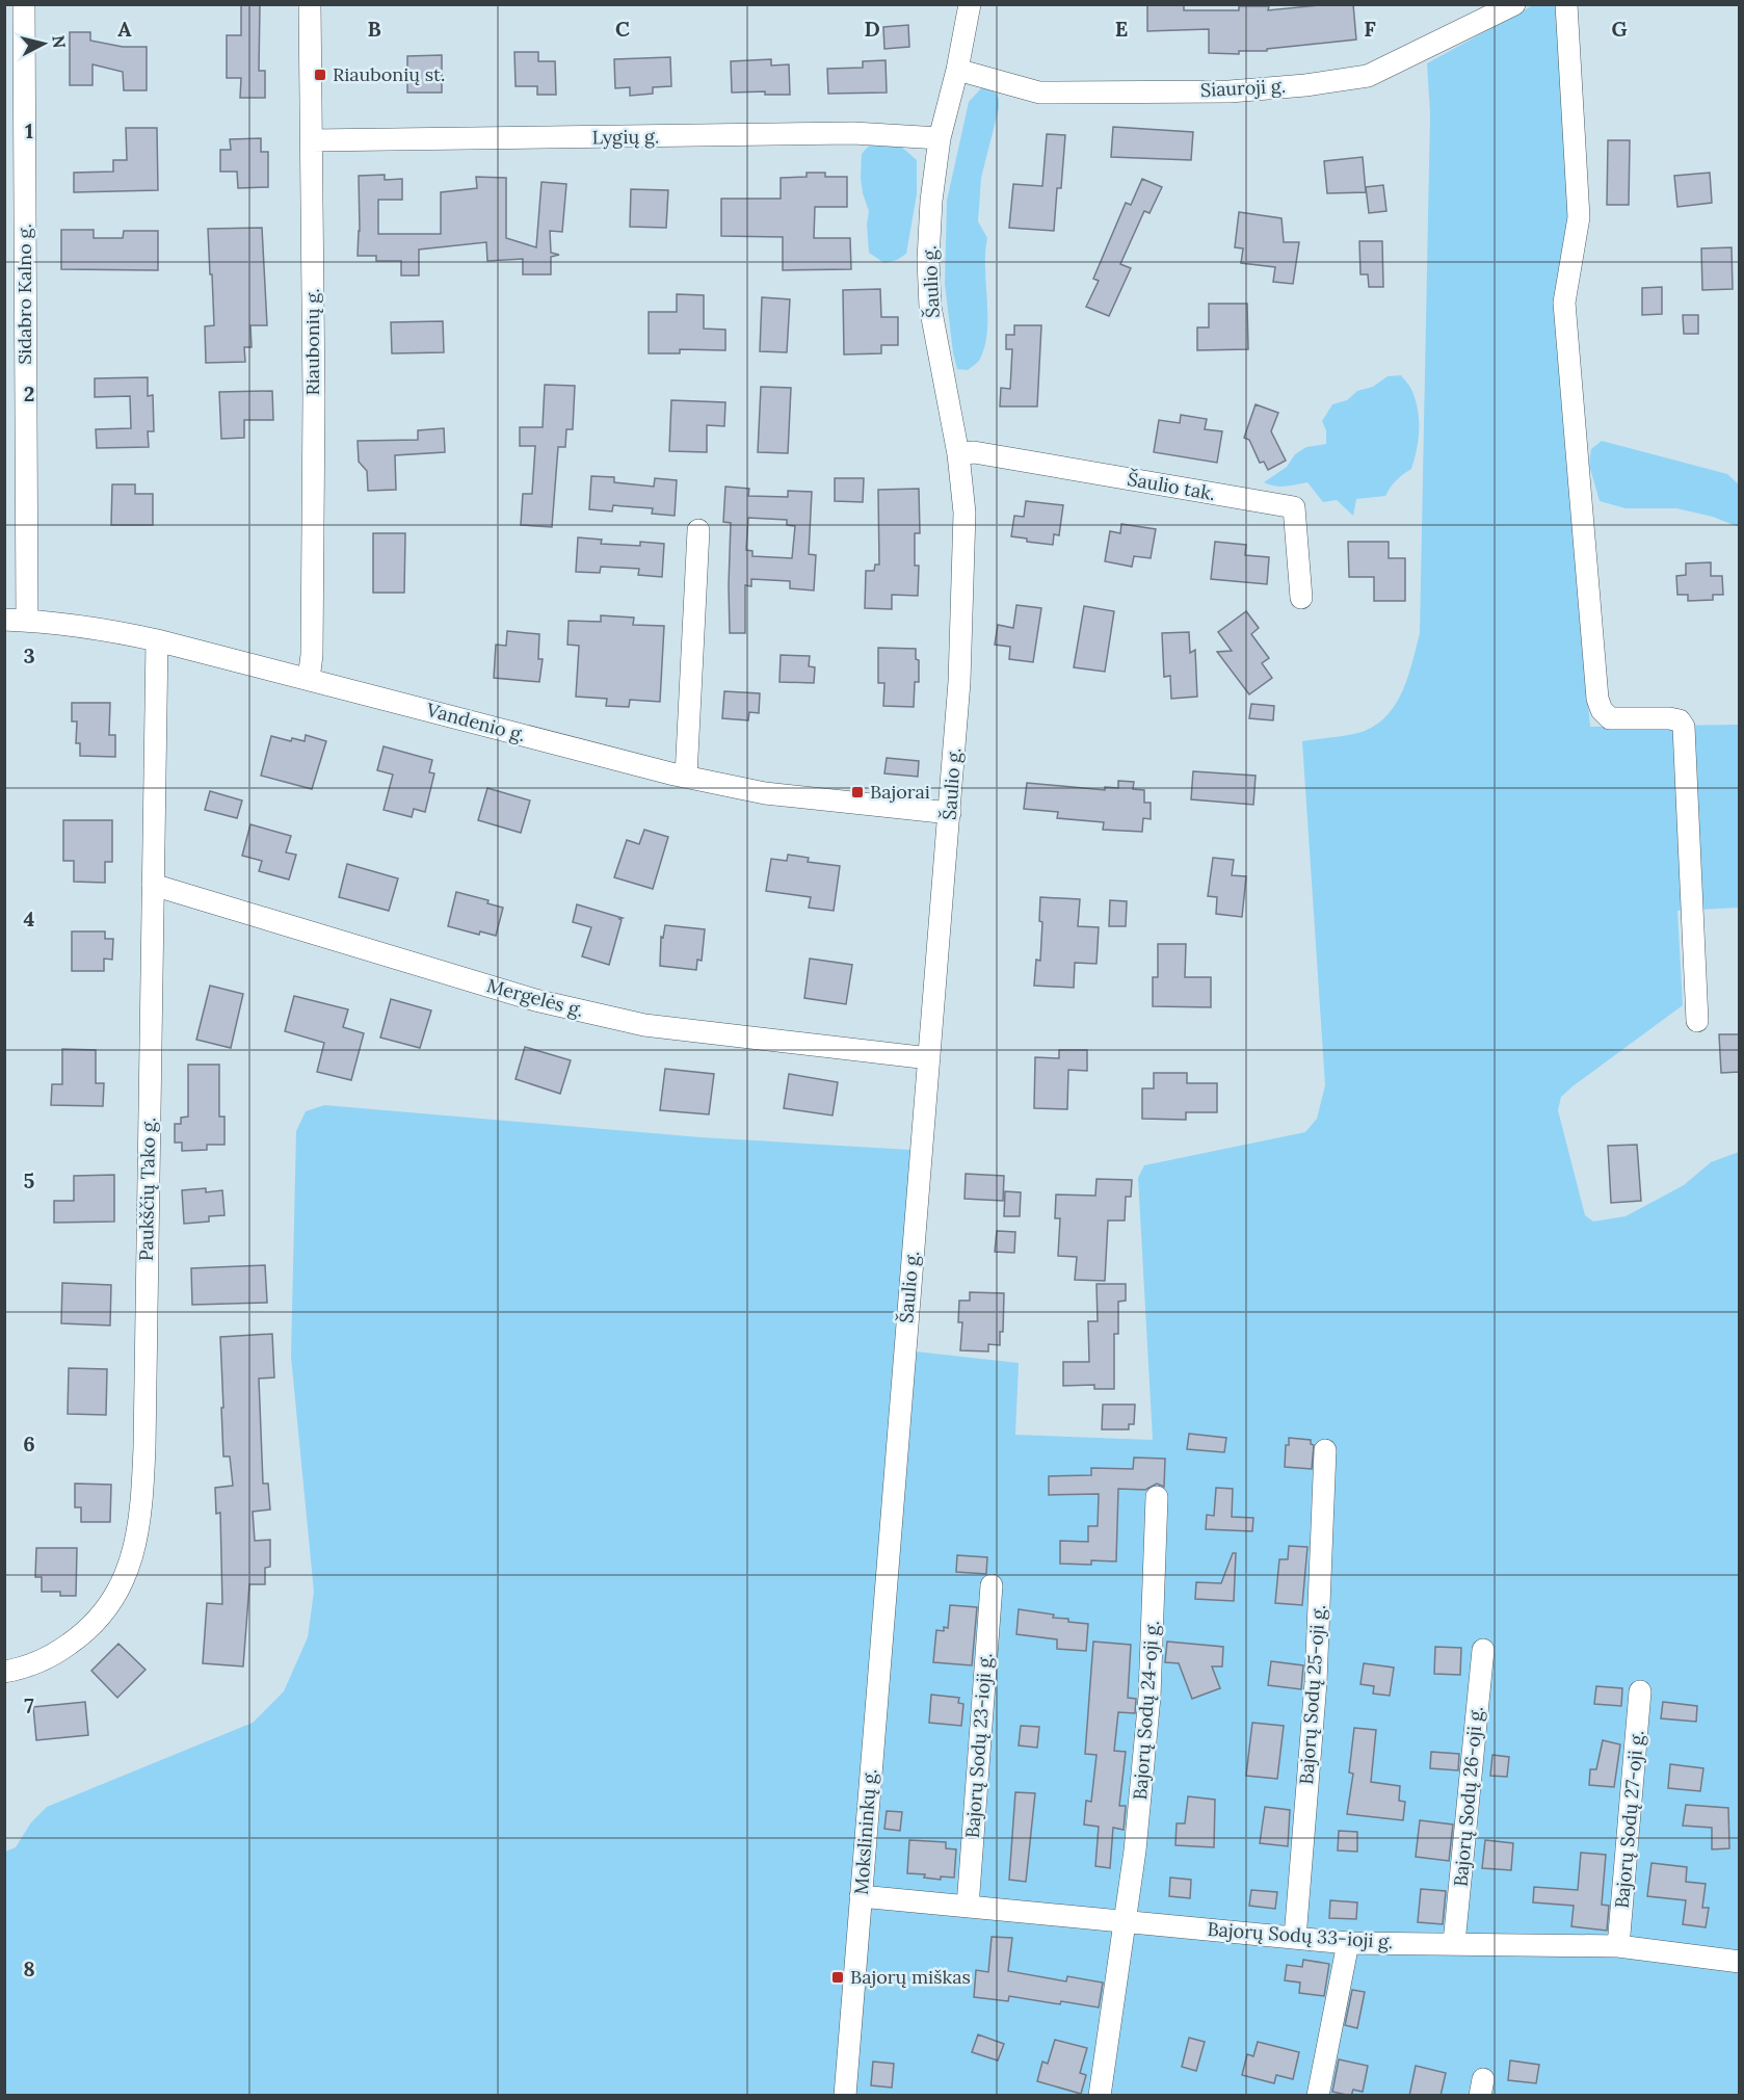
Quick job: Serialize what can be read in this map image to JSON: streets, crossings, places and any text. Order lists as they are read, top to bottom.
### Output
{
  "streets": {
    "street": [
      "Siauroji g.",
      "Lygių g.",
      "Šaulio g.",
      "Sidabro Kalno g.",
      "Riaubonių g.",
      "Šaulio tak.",
      "Vandenio g.",
      "Mergelės g.",
      "Paukščių Tako g.",
      "Bajorų Sodų 25-oji g.",
      "Bajorų Sodų 24-oji g.",
      "Bajorų Sodų 23-ioji g.",
      "Bajorų Sodų 26-oji g.",
      "Bajorų Sodų 27-oji g.",
      "Mokslininkų g.",
      "Bajorų Sodų 33-ioji g."
    ]
  },
  "crossings": [
    ["Siauroji g.", "Šaulio g."],
    ["Lygių g.", "Šaulio g."],
    ["Lygių g.", "Riaubonių g."],
    ["Šaulio g.", "Šaulio tak."],
    ["Šaulio g.", "Vandenio g."],
    ["Šaulio g.", "Mergelės g."],
    ["Šaulio g.", "Mokslininkų g."],
    ["Sidabro Kalno g.", "Vandenio g."],
    ["Riaubonių g.", "Vandenio g."],
    ["Vandenio g.", "Paukščių Tako g."],
    ["Mergelės g.", "Paukščių Tako g."],
    ["Bajorų Sodų 25-oji g.", "Bajorų Sodų 33-ioji g."],
    ["Bajorų Sodų 24-oji g.", "Bajorų Sodų 33-ioji g."],
    ["Bajorų Sodų 23-ioji g.", "Bajorų Sodų 33-ioji g."],
    ["Bajorų Sodų 26-oji g.", "Bajorų Sodų 33-ioji g."],
    ["Bajorų Sodų 27-oji g.", "Bajorų Sodų 33-ioji g."],
    ["Mokslininkų g.", "Bajorų Sodų 33-ioji g."]
  ],
  "places": {
    "transit": ["Riaubonių st.", "Bajorai", "Bajorų miškas"]
  },
  "north": "right",
  "grid": {
    "columns": [
      "A",
      "B",
      "C",
      "D",
      "E",
      "F",
      "G"
    ],
    "rows": [
      "1",
      "2",
      "3",
      "4",
      "5",
      "6",
      "7",
      "8"
    ]
  }
}
